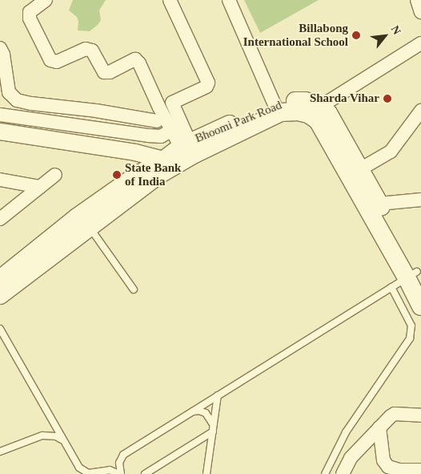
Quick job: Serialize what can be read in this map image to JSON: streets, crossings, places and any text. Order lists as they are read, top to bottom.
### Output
{
  "streets": {
    "main road": ["Bhoomi Park Road"]
  },
  "places": ["Billabong International School", "Sharda Vihar", "State Bank of India"],
  "north": "top right"
}
